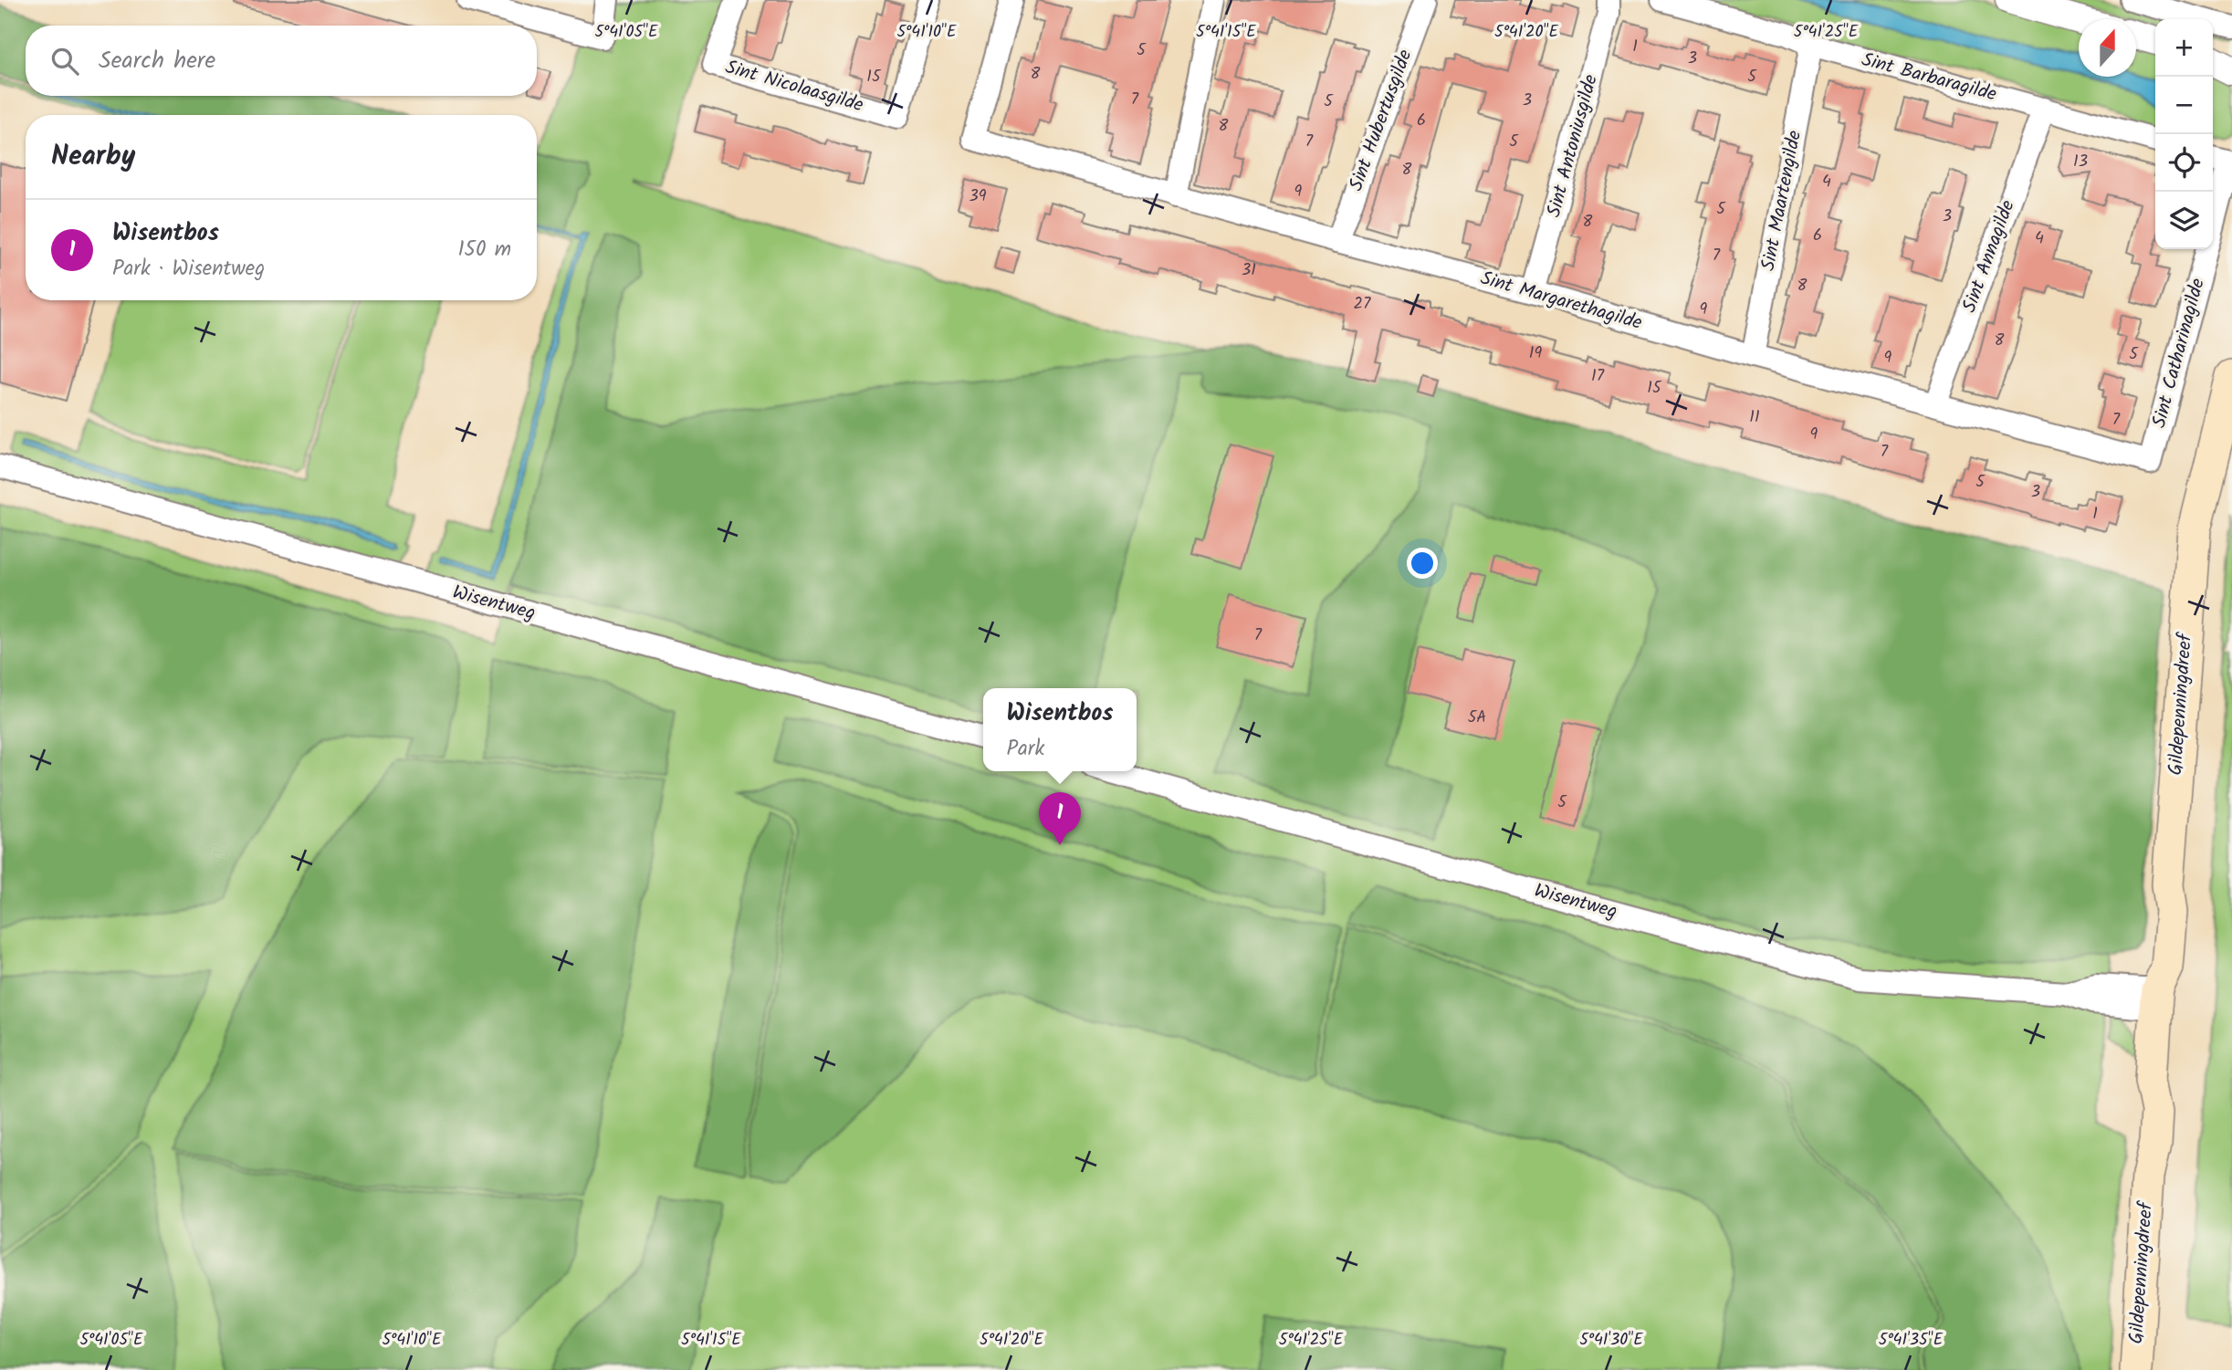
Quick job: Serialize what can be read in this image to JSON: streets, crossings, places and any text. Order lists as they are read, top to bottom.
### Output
{
  "streets": {
    "main road": ["Gildepenningdreef"],
    "street": [
      "Sint Barbaragilde",
      "Sint Nicolaasgilde",
      "Sint Hubertusgilde",
      "Sint Antoniusgilde",
      "Sint Maartengilde",
      "Sint Annagilde",
      "Sint Margarethagilde",
      "Sint Catharinagilde",
      "Wisentweg"
    ]
  },
  "crossings": [
    ["Sint Barbaragilde", "Sint Maartengilde"],
    ["Sint Barbaragilde", "Sint Annagilde"],
    ["Sint Hubertusgilde", "Sint Margarethagilde"],
    ["Sint Antoniusgilde", "Sint Margarethagilde"],
    ["Sint Maartengilde", "Sint Margarethagilde"],
    ["Sint Annagilde", "Sint Margarethagilde"],
    ["Sint Margarethagilde", "Sint Catharinagilde"],
    ["Wisentweg", "Gildepenningdreef"]
  ],
  "house_numbers": [
    "1",
    "5",
    "3",
    "8",
    "15",
    "5",
    "7",
    "3",
    "5",
    "6",
    "8",
    "7",
    "5",
    "13",
    "8",
    "4",
    "9",
    "39",
    "5",
    "3",
    "8",
    "6",
    "4",
    "7",
    "31",
    "8",
    "27",
    "9",
    "8",
    "19",
    "5",
    "9",
    "17",
    "15",
    "11",
    "7",
    "9",
    "7",
    "5",
    "3",
    "1",
    "7",
    "5A",
    "5"
  ],
  "north": "top",
  "page": {
    "map_buttons": ["+", "−"],
    "search": "Search here",
    "heading": "Nearby",
    "list": [
      {
        "mark": "1",
        "name": "Wisentbos",
        "note": "Park · Wisentweg",
        "value": "150 m"
      }
    ],
    "popup": ["Wisentbos", "Park"],
    "pins": "1"
  },
  "coordinates": [
    "5°41'05\"E",
    "5°41'10\"E",
    "5°41'15\"E",
    "5°41'20\"E",
    "5°41'25\"E",
    "5°41'30\"E",
    "5°41'35\"E"
  ]
}
